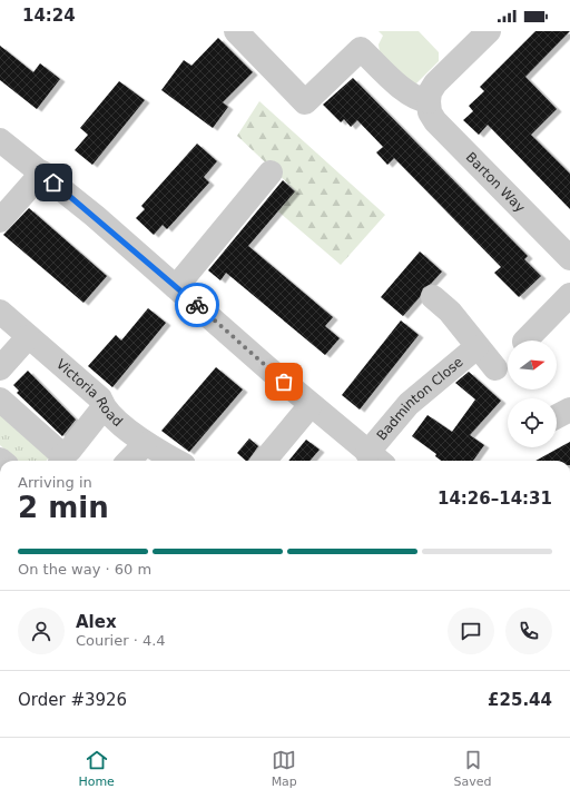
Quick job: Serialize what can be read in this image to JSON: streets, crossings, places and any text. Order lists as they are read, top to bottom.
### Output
{
  "streets": {
    "street": ["Barton Way", "Victoria Road", "Badminton Close"]
  },
  "north": "right",
  "page": {
    "status": "14:24",
    "heading": ["2 min", "Arriving in", "14:26–14:31"],
    "panel": [
      "Alex",
      "Courier · 4.4",
      "Order #3926",
      "£25.44"
    ],
    "bar": "On the way · 60 m",
    "tabs": ["Home", "Map", "Saved"]
  }
}
